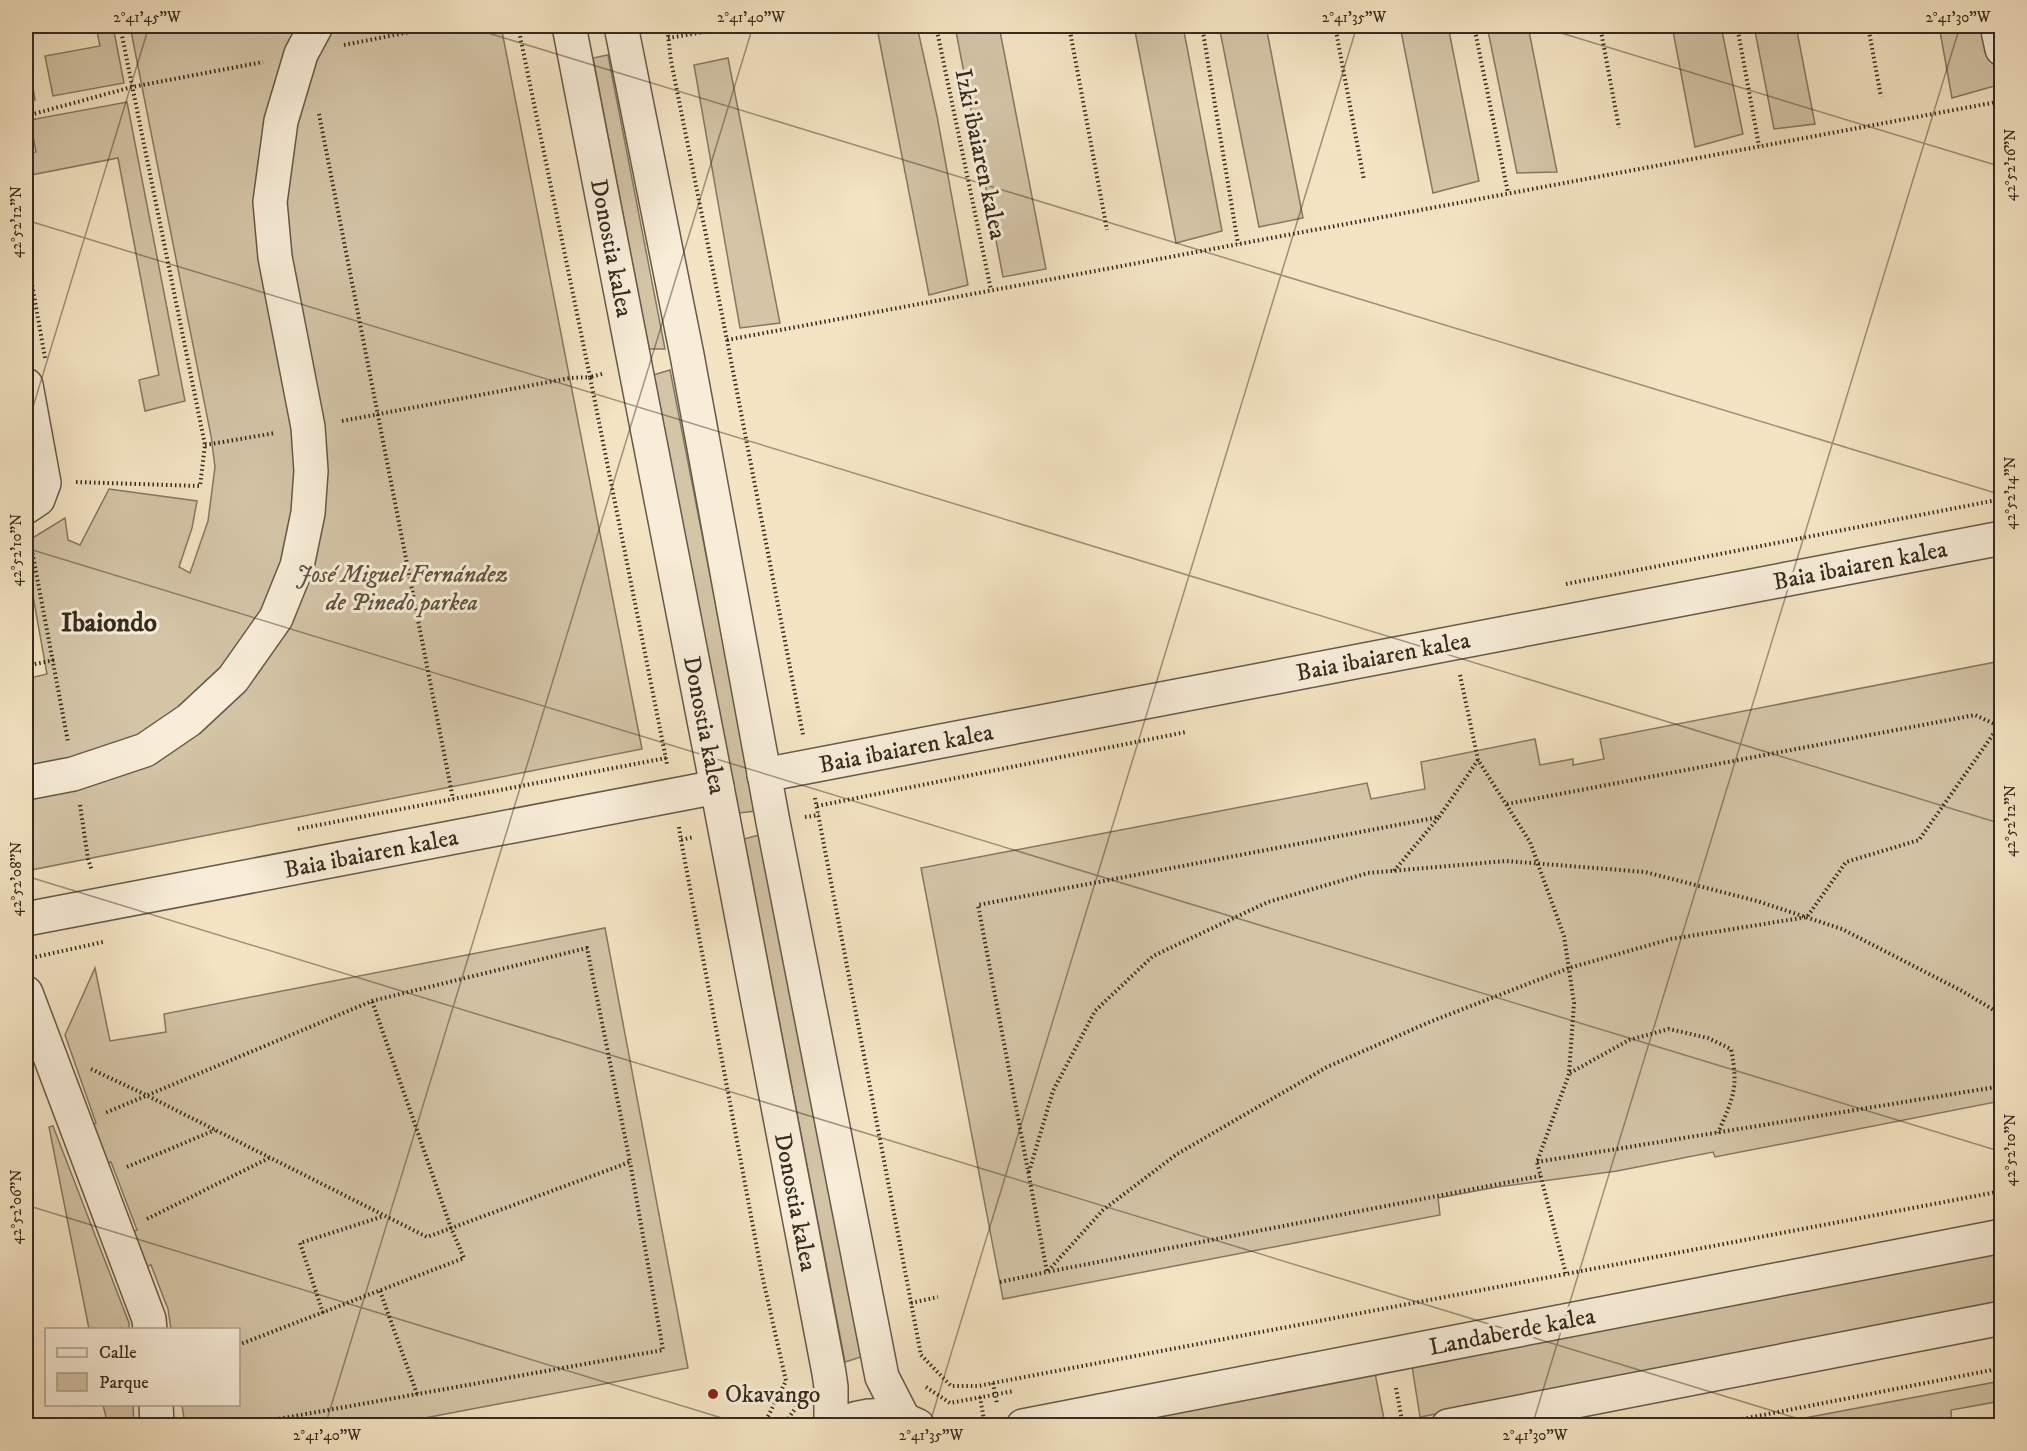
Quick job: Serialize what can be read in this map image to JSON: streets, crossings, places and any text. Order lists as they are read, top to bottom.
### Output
{
  "streets": {
    "street": ["Donostia kalea", "Baia ibaiaren kalea", "Landaberde kalea"],
    "path": ["Izki ibaiaren kalea"]
  },
  "crossings": [
    ["Donostia kalea", "Baia ibaiaren kalea"]
  ],
  "districts": ["Ibaiondo"],
  "parks": ["José Miguel Fernández de Pinedo parkea"],
  "places": ["Okavango"],
  "legend": ["Calle", "Parque"],
  "coordinates": [
    "2°41'45\"W",
    "2°41'40\"W",
    "2°41'35\"W",
    "2°41'30\"W",
    "42°52'16\"N",
    "42°52'12\"N",
    "42°52'14\"N",
    "42°52'10\"N",
    "42°52'08\"N",
    "42°52'06\"N"
  ]
}
